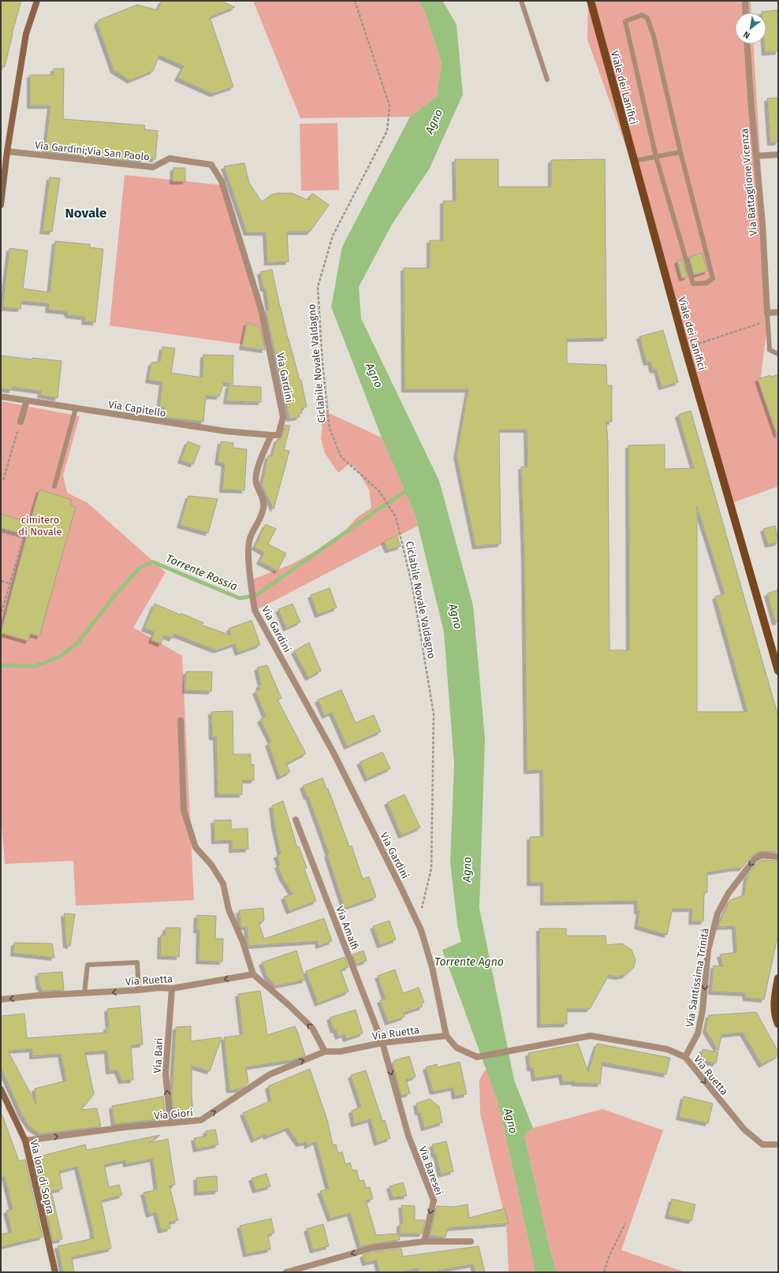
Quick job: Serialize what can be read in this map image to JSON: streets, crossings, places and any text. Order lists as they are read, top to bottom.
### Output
{
  "streets": {
    "main road": ["Viale dei Lanifici", "Via lora di Sopra"],
    "street": [
      "Via Gardini;Via San Paolo",
      "Via Battaglione Vicenza",
      "Via Gardini",
      "Via Capitello",
      "Via Amalfi",
      "Via Santissima Trinità",
      "Via Ruetta",
      "Via Bari",
      "Via Giori",
      "Via Baresei"
    ],
    "path": ["Ciclabile Novale Valdagno"]
  },
  "crossings": [
    ["Via Gardini;Via San Paolo", "Via Gardini"],
    ["Ciclabile Novale Valdagno", "Via Gardini"],
    ["Via Gardini", "Via Capitello"],
    ["Via Gardini", "Via Ruetta"],
    ["Via Amalfi", "Via Ruetta"],
    ["Via Amalfi", "Via Baresei"],
    ["Via Santissima Trinità", "Via Ruetta"],
    ["Via Ruetta", "Via Bari"],
    ["Via Ruetta", "Via Giori"],
    ["Via Ruetta", "Via Baresei"],
    ["Via Bari", "Via Giori"],
    ["Via Giori", "Via lora di Sopra"]
  ],
  "one_way": [
    "Via Santissima Trinità",
    "Via Bari",
    "Via Giori",
    "Via Baresei"
  ],
  "districts": ["Novale"],
  "water": ["Agno", "Torrente Rossia", "Torrente Agno"],
  "parks": ["cimitero di Novale"],
  "north": "bottom left"
}
